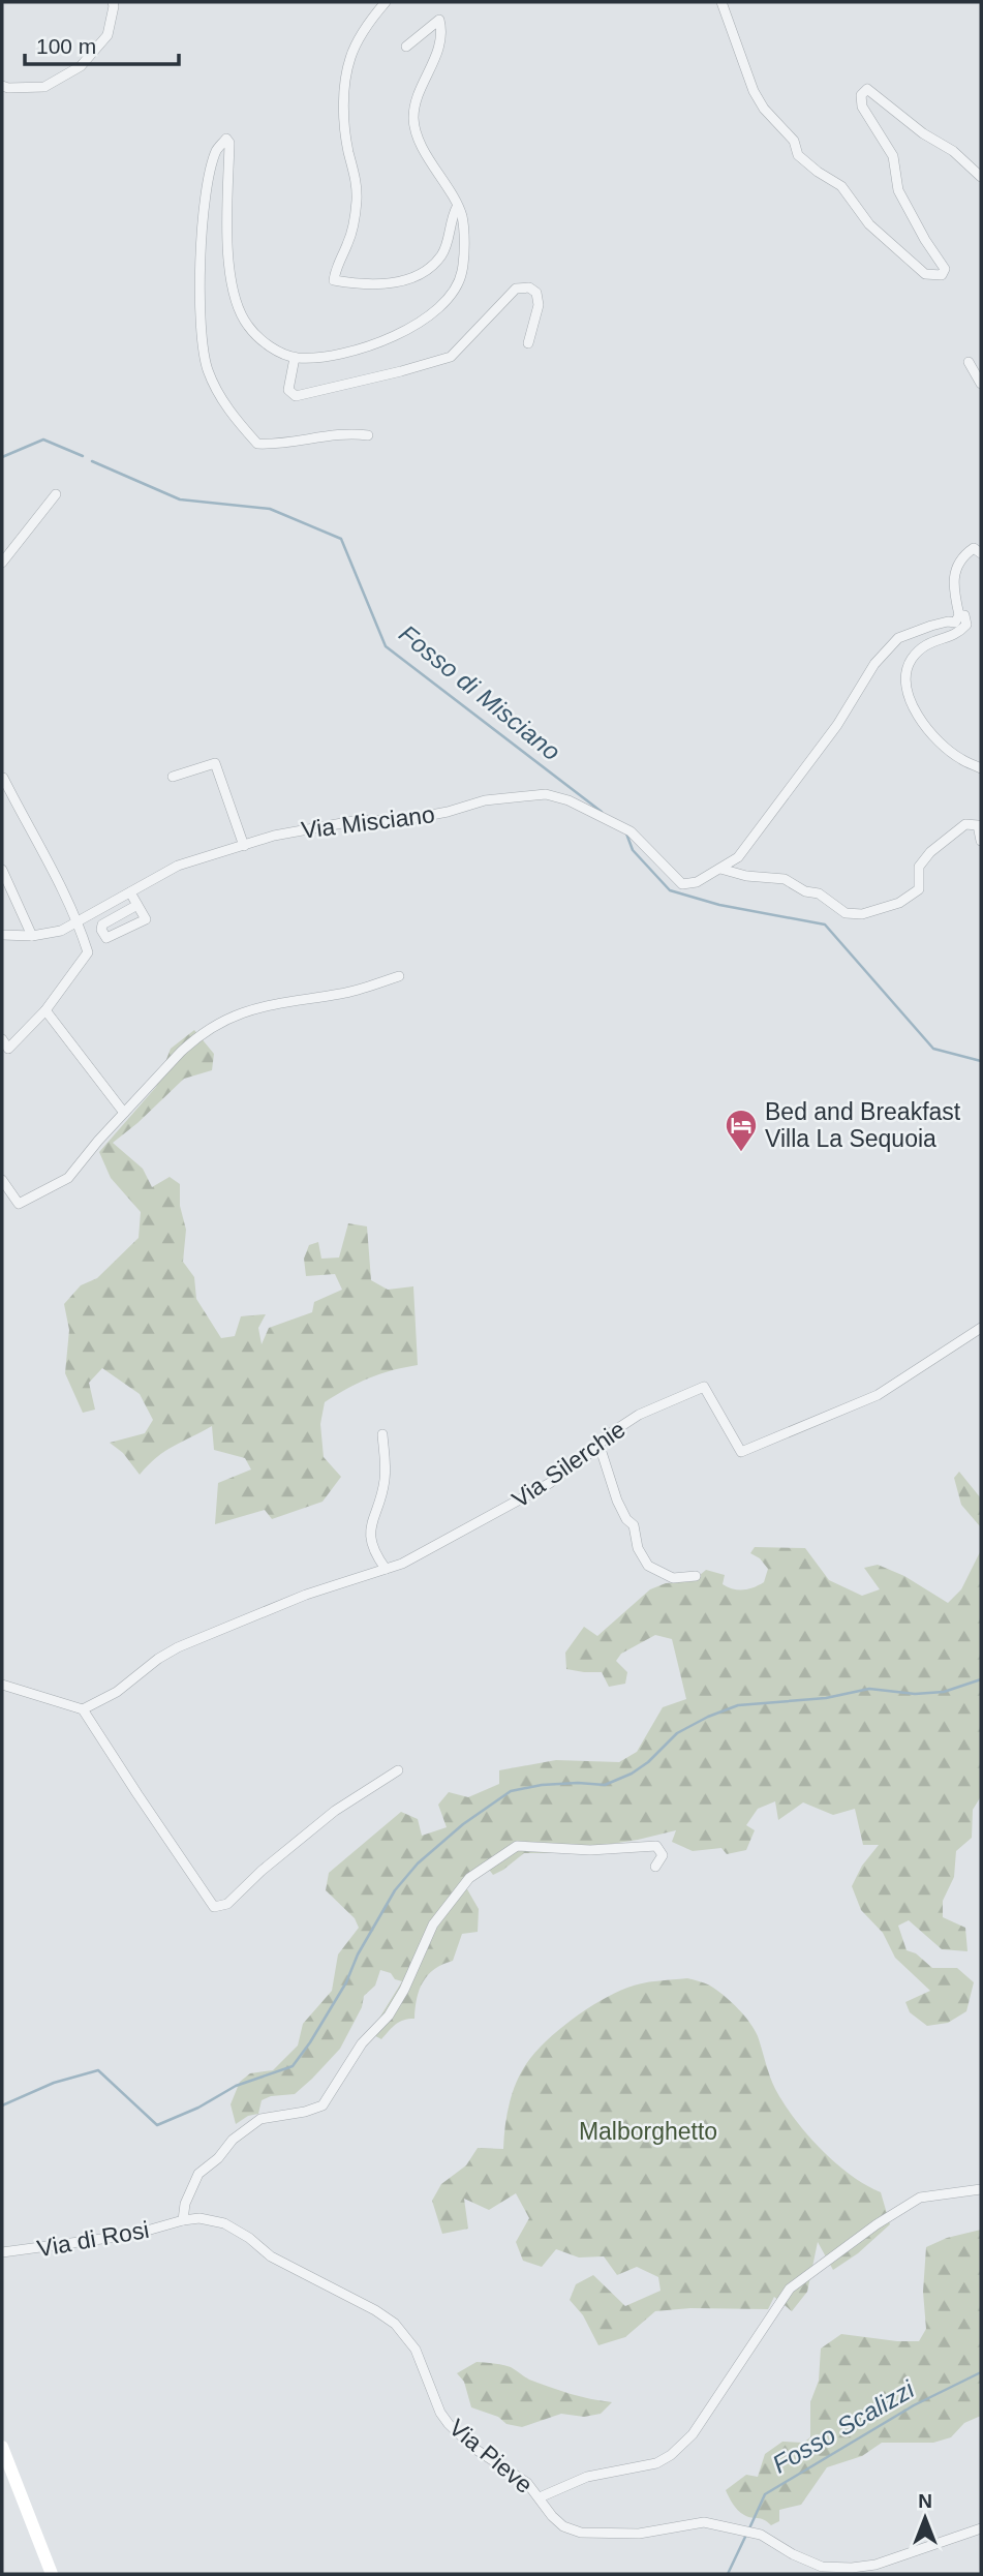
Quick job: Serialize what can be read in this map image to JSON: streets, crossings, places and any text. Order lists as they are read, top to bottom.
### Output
{
  "streets": {
    "street": [
      "Via Misciano",
      "Via Silerchie",
      "Via di Rosi",
      "Via Pieve"
    ]
  },
  "crossings": [
    ["Via di Rosi", "Via Pieve"]
  ],
  "water": ["Fosso di Misciano", "Fosso Scalizzi"],
  "parks": ["Malborghetto"],
  "places": {
    "hotel": ["Bed and Breakfast Villa La Sequoia"]
  },
  "scale_bar": "100 m",
  "north": "top"
}
